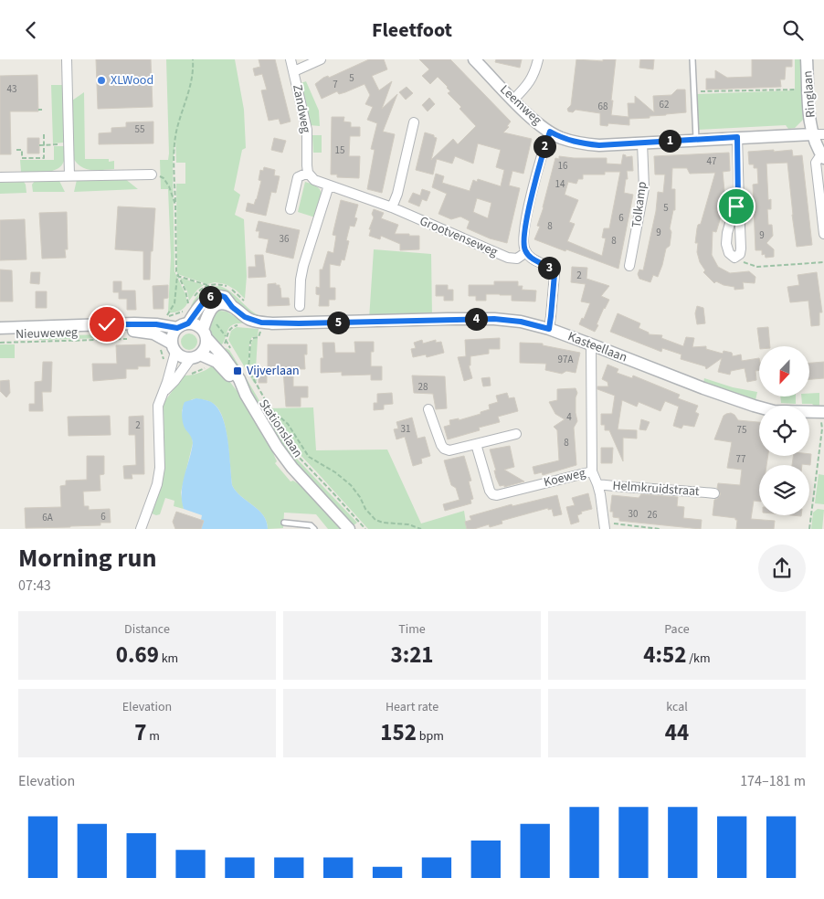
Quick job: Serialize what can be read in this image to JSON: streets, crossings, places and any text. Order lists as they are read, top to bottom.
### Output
{
  "streets": {
    "street": [
      "Ringlaan",
      "Leemweg",
      "Zandweg",
      "Tolkamp",
      "Grootvenseweg",
      "Nieuweweg",
      "Kasteellaan",
      "Stationslaan",
      "Koeweg",
      "Helmkruidstraat"
    ]
  },
  "crossings": [
    ["Leemweg", "Grootvenseweg"],
    ["Zandweg", "Grootvenseweg"],
    ["Nieuweweg", "Kasteellaan"],
    ["Nieuweweg", "Stationslaan"],
    ["Kasteellaan", "Stationslaan"],
    ["Kasteellaan", "Koeweg"],
    ["Koeweg", "Helmkruidstraat"]
  ],
  "places": {
    "other": ["XLWood"],
    "transit": ["Vijverlaan"]
  },
  "house_numbers": [
    "5",
    "7",
    "43",
    "62",
    "68",
    "55",
    "15",
    "47",
    "16",
    "14",
    "5",
    "6",
    "8",
    "9",
    "9",
    "36",
    "8",
    "2",
    "97A",
    "28",
    "4",
    "2",
    "31",
    "75",
    "8",
    "77",
    "30",
    "26",
    "6",
    "6A"
  ],
  "north": "bottom",
  "page": {
    "header": "Fleetfoot",
    "pins": [
      "1",
      "2",
      "3",
      "6",
      "4",
      "5"
    ],
    "heading": ["Morning run", "07:43"],
    "stats": [
      ["Distance", "0.69 km"],
      ["Time", "3:21"],
      ["Pace", "4:52 /km"],
      ["Elevation", "7 m"],
      ["Heart rate", "152 bpm"],
      ["kcal", "44"]
    ],
    "chart": ["Elevation", "174–181 m"]
  }
}
